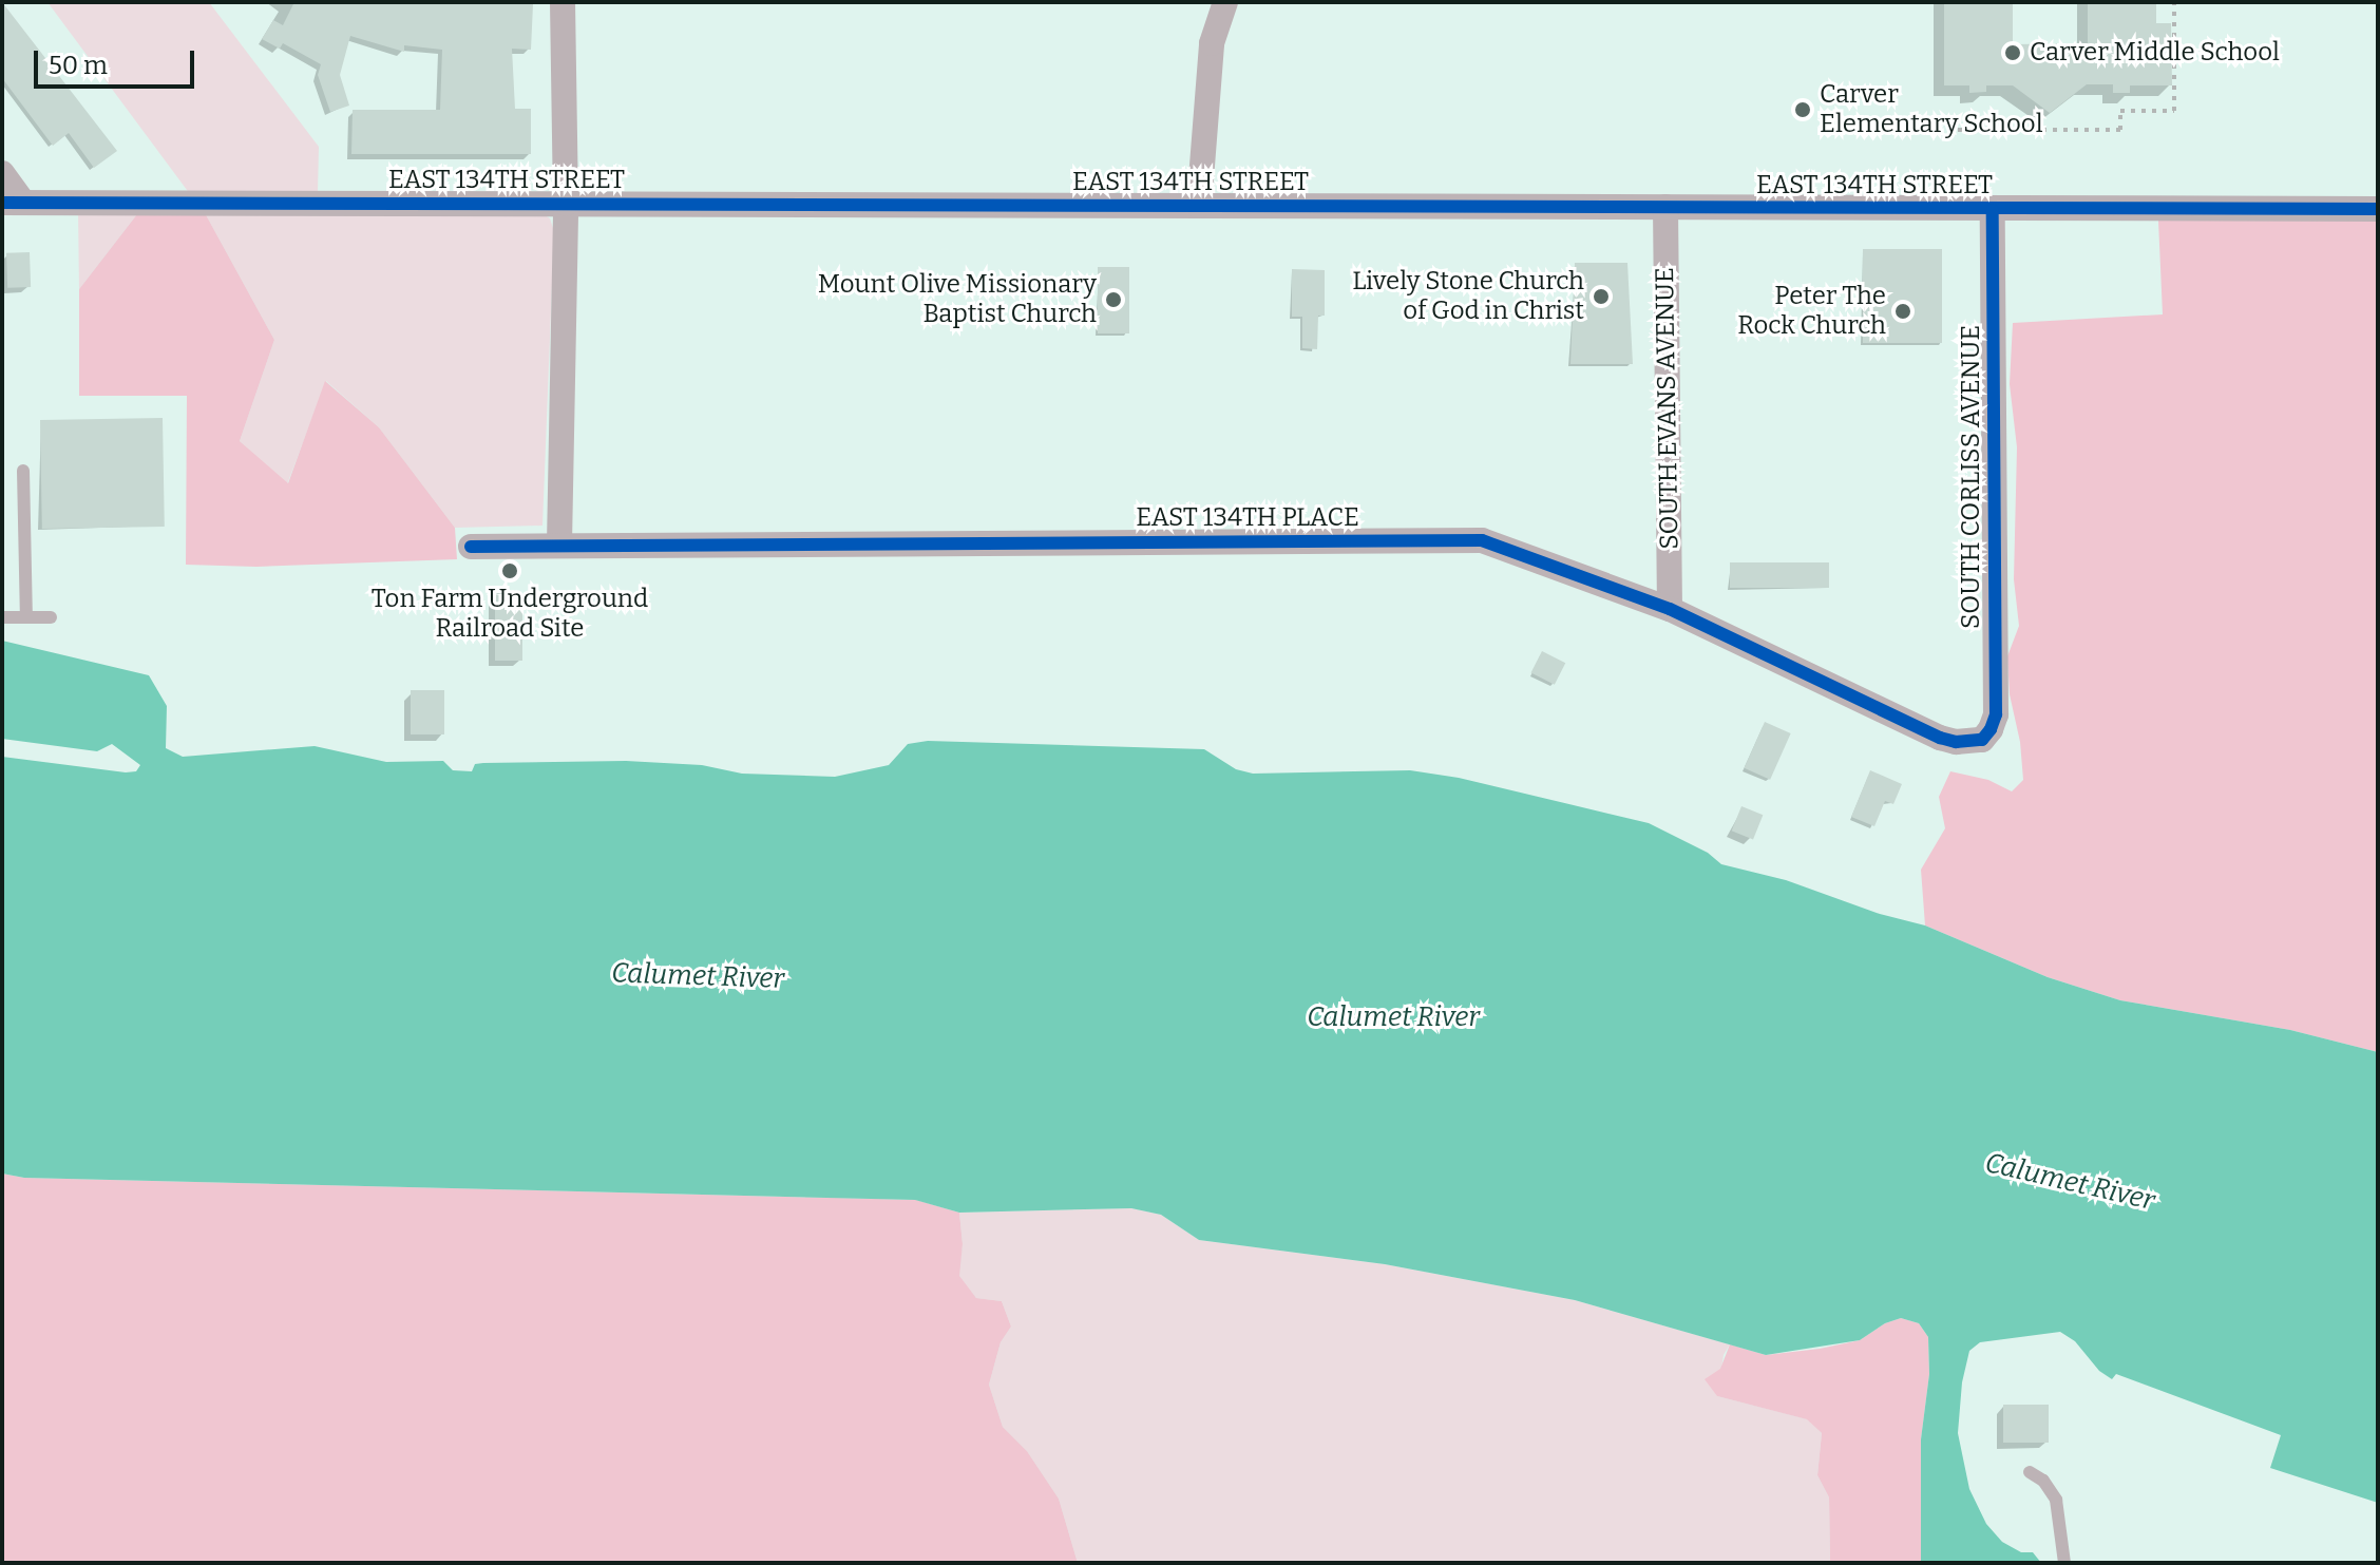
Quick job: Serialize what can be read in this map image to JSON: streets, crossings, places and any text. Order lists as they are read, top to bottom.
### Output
{
  "streets": {
    "street": [
      "EAST 134TH STREET",
      "SOUTH EVANS AVENUE",
      "SOUTH CORLISS AVENUE",
      "EAST 134TH PLACE"
    ]
  },
  "crossings": [
    ["EAST 134TH STREET", "SOUTH EVANS AVENUE"],
    ["EAST 134TH STREET", "SOUTH CORLISS AVENUE"],
    ["SOUTH EVANS AVENUE", "EAST 134TH PLACE"],
    ["SOUTH CORLISS AVENUE", "EAST 134TH PLACE"]
  ],
  "water": ["Calumet River"],
  "places": [
    "Carver Middle School",
    "Carver Elementary School",
    "Lively Stone Church of God in Christ",
    "Mount Olive Missionary Baptist Church",
    "Peter The Rock Church",
    "Ton Farm Underground Railroad Site"
  ],
  "scale_bar": "50 m"
}
